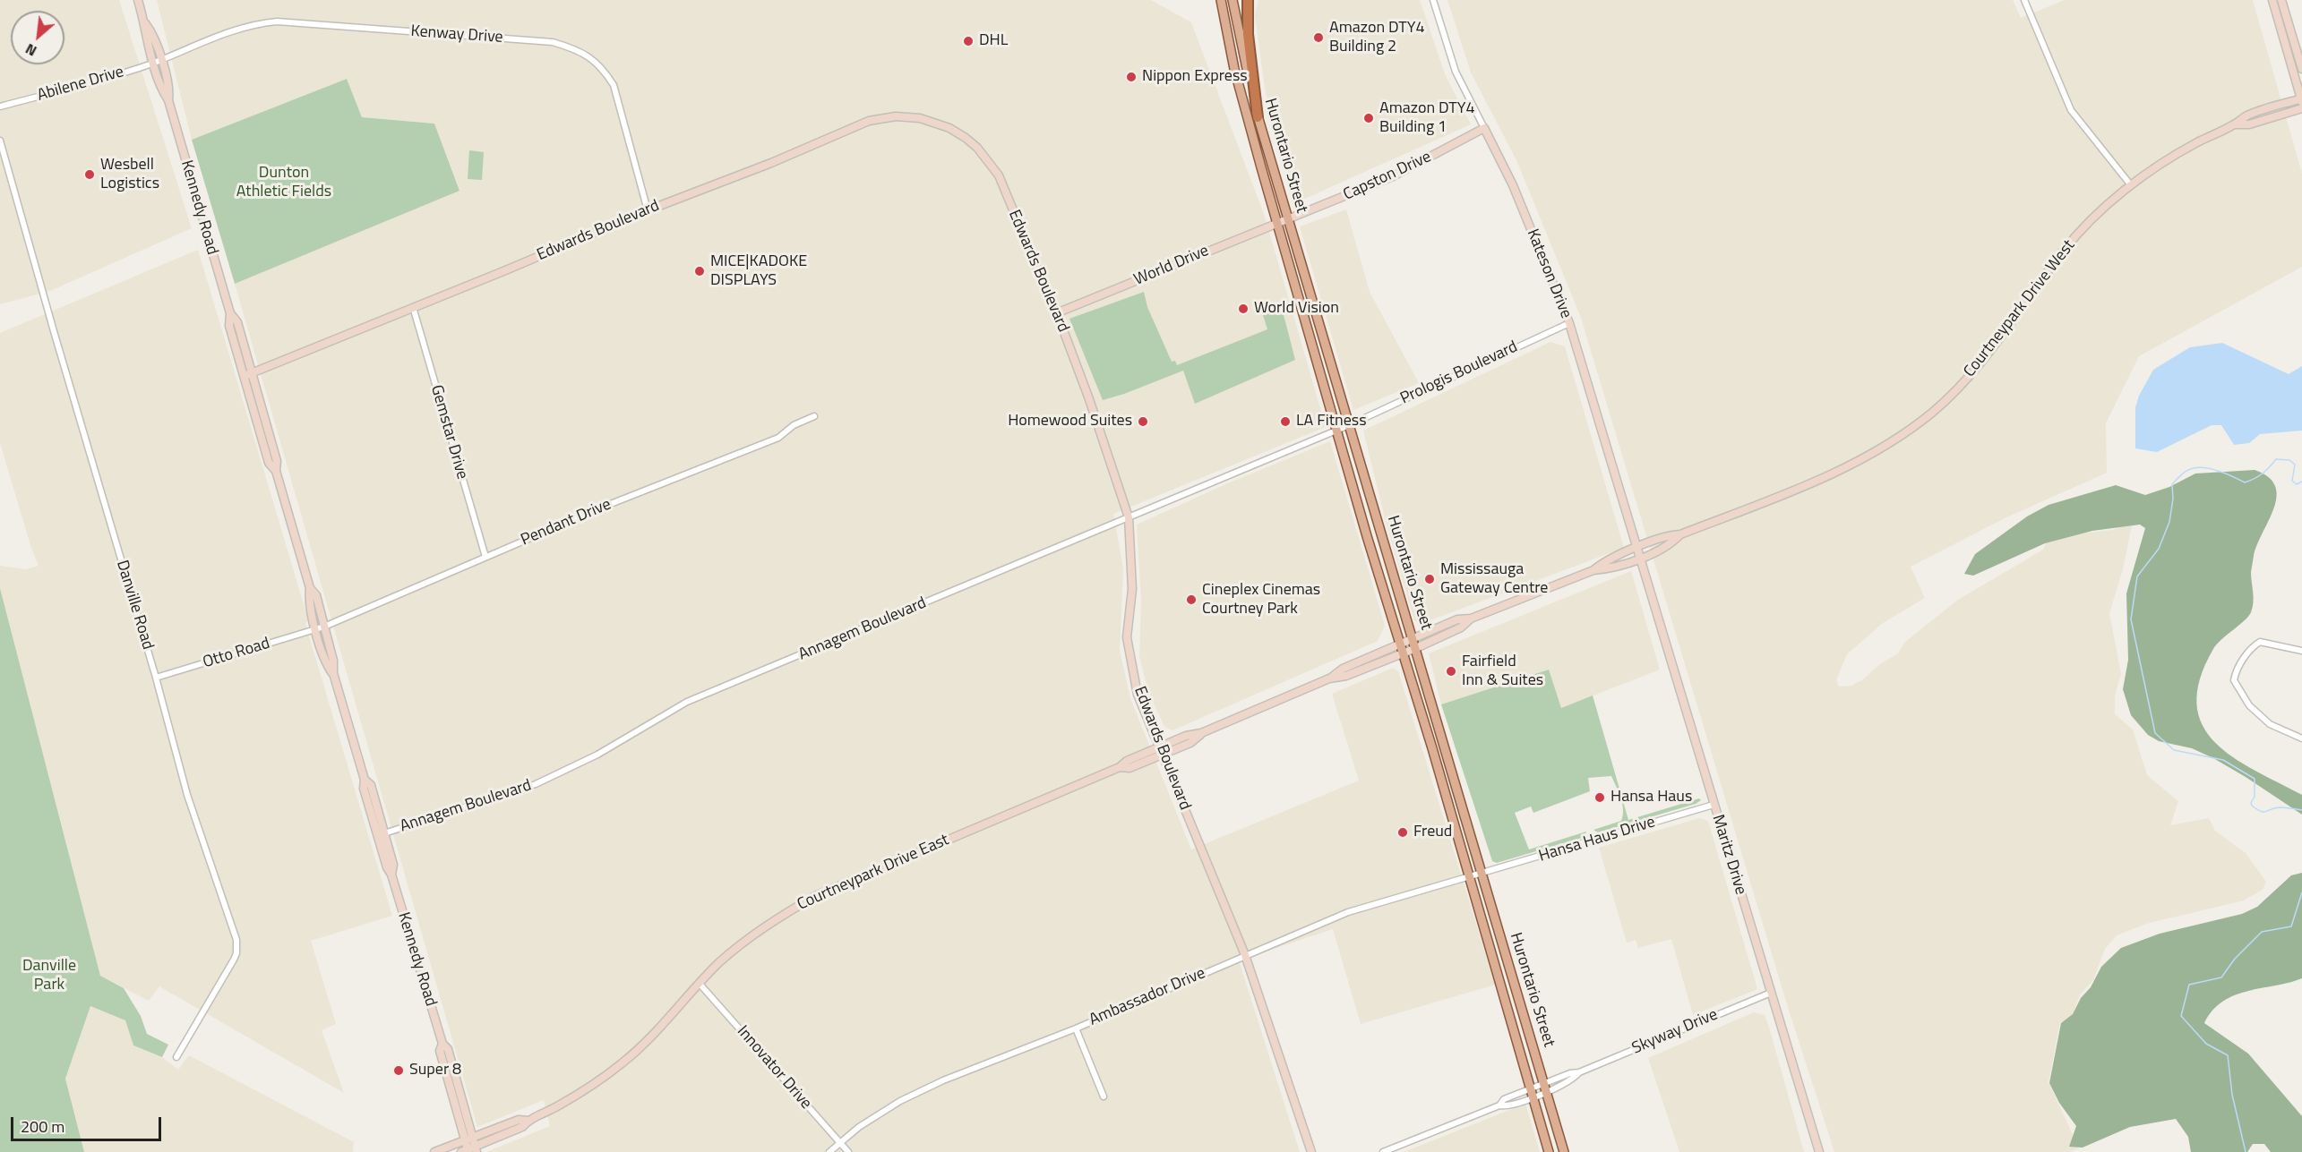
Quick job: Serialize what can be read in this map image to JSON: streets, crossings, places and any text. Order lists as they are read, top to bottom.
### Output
{
  "streets": {
    "main road": [
      "Hurontario Street",
      "Capston Drive",
      "Kennedy Road",
      "Edwards Boulevard",
      "World Drive",
      "Kateson Drive",
      "Courtneypark Drive West",
      "Maritz Drive",
      "Courtneypark Drive East"
    ],
    "street": [
      "Kenway Drive",
      "Abilene Drive",
      "Prologis Boulevard",
      "Gemstar Drive",
      "Pendant Drive",
      "Danville Road",
      "Annagem Boulevard",
      "Otto Road",
      "Hansa Haus Drive",
      "Ambassador Drive",
      "Skyway Drive",
      "Innovator Drive"
    ]
  },
  "crossings": [
    ["Kenway Drive", "Abilene Drive"],
    ["Kenway Drive", "Kennedy Road"],
    ["Kenway Drive", "Edwards Boulevard"],
    ["Abilene Drive", "Kennedy Road"],
    ["Hurontario Street", "Capston Drive"],
    ["Hurontario Street", "World Drive"],
    ["Hurontario Street", "Courtneypark Drive West"],
    ["Hurontario Street", "Prologis Boulevard"],
    ["Hurontario Street", "Annagem Boulevard"],
    ["Hurontario Street", "Hansa Haus Drive"],
    ["Hurontario Street", "Courtneypark Drive East"],
    ["Hurontario Street", "Ambassador Drive"],
    ["Hurontario Street", "Skyway Drive"],
    ["Capston Drive", "World Drive"],
    ["Capston Drive", "Kateson Drive"],
    ["Kennedy Road", "Edwards Boulevard"],
    ["Kennedy Road", "Pendant Drive"],
    ["Kennedy Road", "Annagem Boulevard"],
    ["Kennedy Road", "Otto Road"],
    ["Kennedy Road", "Courtneypark Drive East"],
    ["Edwards Boulevard", "World Drive"],
    ["Edwards Boulevard", "Gemstar Drive"],
    ["Edwards Boulevard", "Annagem Boulevard"],
    ["Edwards Boulevard", "Courtneypark Drive East"],
    ["Edwards Boulevard", "Ambassador Drive"],
    ["Kateson Drive", "Courtneypark Drive West"],
    ["Kateson Drive", "Prologis Boulevard"],
    ["Kateson Drive", "Maritz Drive"],
    ["Courtneypark Drive West", "Maritz Drive"],
    ["Courtneypark Drive West", "Courtneypark Drive East"],
    ["Prologis Boulevard", "Annagem Boulevard"],
    ["Gemstar Drive", "Pendant Drive"],
    ["Pendant Drive", "Otto Road"],
    ["Danville Road", "Otto Road"],
    ["Hansa Haus Drive", "Maritz Drive"],
    ["Hansa Haus Drive", "Ambassador Drive"],
    ["Maritz Drive", "Skyway Drive"],
    ["Courtneypark Drive East", "Innovator Drive"],
    ["Ambassador Drive", "Innovator Drive"]
  ],
  "parks": ["Dunton Athletic Fields", "Danville Park"],
  "places": [
    "Amazon DTY4 Building 2",
    "DHL",
    "Nippon Express",
    "Amazon DTY4 Building 1",
    "Wesbell Logistics",
    "MICE|KADOKE DISPLAYS",
    "World Vision",
    "Homewood Suites",
    "LA Fitness",
    "Mississauga Gateway Centre",
    "Cineplex Cinemas Courtney Park",
    "Fairfield Inn & Suites",
    "Hansa Haus",
    "Freud",
    "Super 8"
  ],
  "scale_bar": "200 m",
  "north": "bottom left"
}
